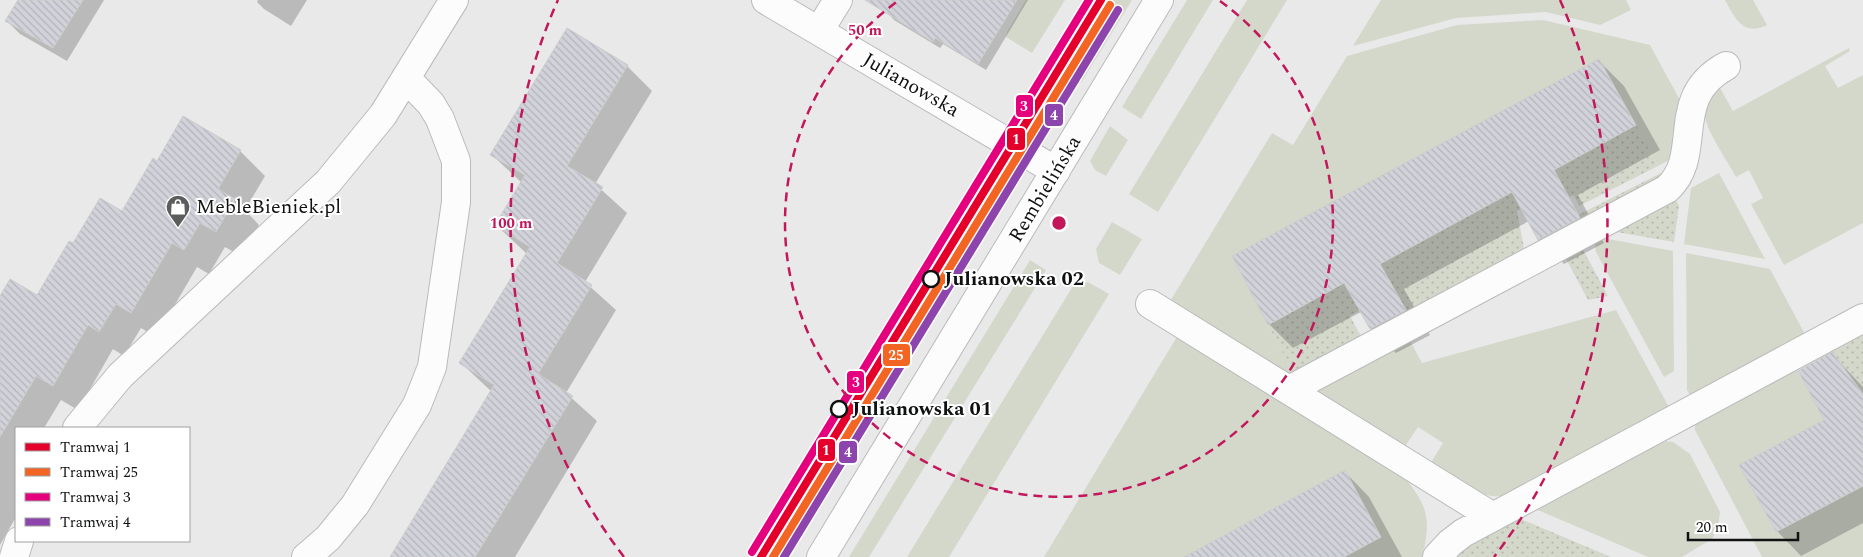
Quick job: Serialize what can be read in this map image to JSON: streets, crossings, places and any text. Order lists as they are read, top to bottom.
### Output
{
  "streets": {
    "street": ["Julianowska", "Rembielińska"]
  },
  "crossings": [
    ["Julianowska", "Rembielińska"]
  ],
  "places": {
    "shop": ["MebleBieniek.pl"],
    "other": ["Julianowska 02", "Julianowska 01"]
  },
  "lines": [
    "tram line 1",
    "tram line 3",
    "tram line 25",
    "tram line 4"
  ],
  "legend": [
    "Tramwaj 1",
    "Tramwaj 25",
    "Tramwaj 3",
    "Tramwaj 4"
  ],
  "scale_bar": "20 m",
  "rings": ["50 m", "100 m"]
}
